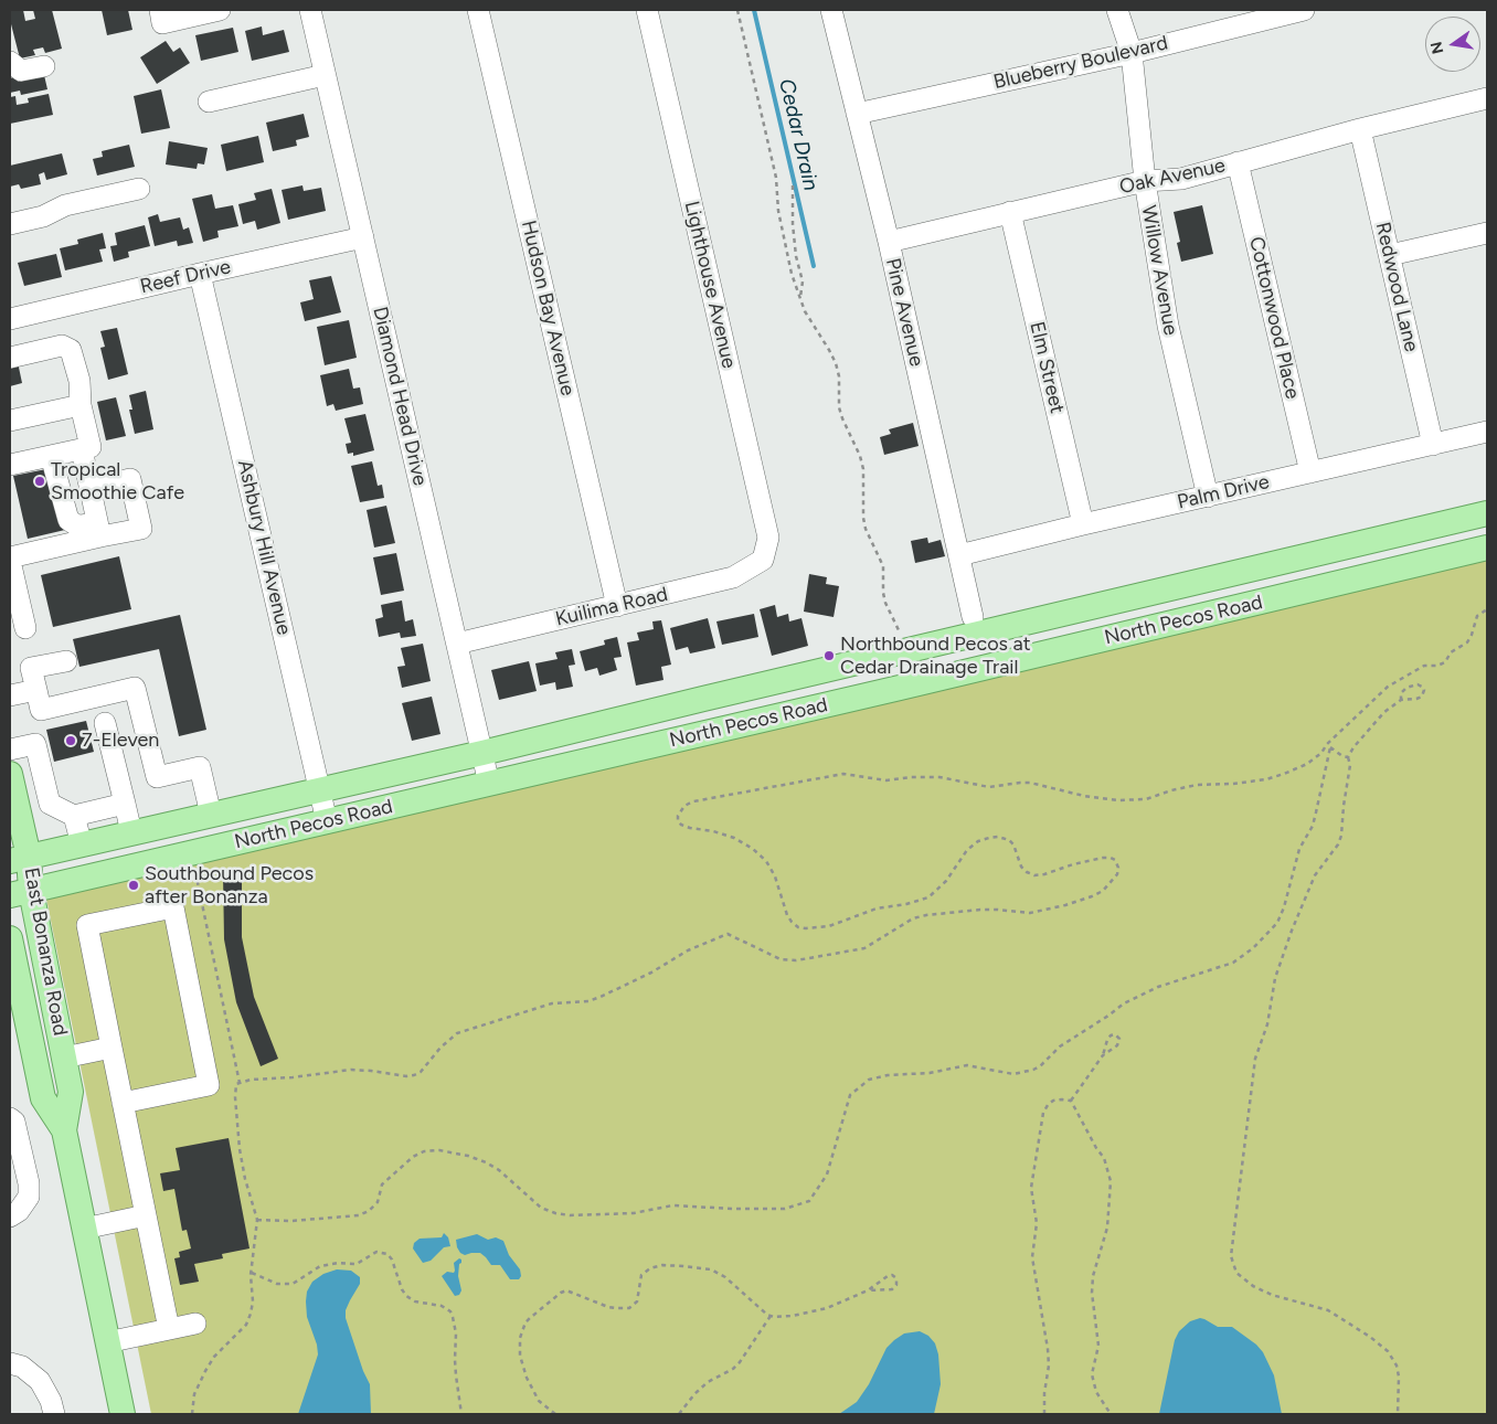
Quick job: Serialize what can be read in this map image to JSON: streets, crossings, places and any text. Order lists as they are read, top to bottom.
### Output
{
  "streets": {
    "main road": ["North Pecos Road", "East Bonanza Road"],
    "street": [
      "Blueberry Boulevard",
      "Oak Avenue",
      "Willow Avenue",
      "Reef Drive",
      "Lighthouse Avenue",
      "Redwood Lane",
      "Hudson Bay Avenue",
      "Pine Avenue",
      "Cottonwood Place",
      "Elm Street",
      "Diamond Head Drive",
      "Palm Drive",
      "Ashbury Hill Avenue",
      "Kuilima Road"
    ]
  },
  "crossings": [
    ["Blueberry Boulevard", "Willow Avenue"],
    ["Blueberry Boulevard", "Pine Avenue"],
    ["Oak Avenue", "Willow Avenue"],
    ["Oak Avenue", "Redwood Lane"],
    ["Oak Avenue", "Pine Avenue"],
    ["Oak Avenue", "Cottonwood Place"],
    ["Oak Avenue", "Elm Street"],
    ["Willow Avenue", "Palm Drive"],
    ["Reef Drive", "Diamond Head Drive"],
    ["Reef Drive", "Ashbury Hill Avenue"],
    ["Lighthouse Avenue", "Kuilima Road"],
    ["Redwood Lane", "Palm Drive"],
    ["Hudson Bay Avenue", "Kuilima Road"],
    ["Pine Avenue", "Palm Drive"],
    ["Cottonwood Place", "Palm Drive"],
    ["Elm Street", "Palm Drive"],
    ["Diamond Head Drive", "Kuilima Road"],
    ["Diamond Head Drive", "North Pecos Road"],
    ["Ashbury Hill Avenue", "North Pecos Road"],
    ["North Pecos Road", "East Bonanza Road"]
  ],
  "water": ["Cedar Drain"],
  "places": [
    "Tropical Smoothie Cafe",
    "Northbound Pecos at Cedar Drainage Trail",
    "7-Eleven",
    "Southbound Pecos after Bonanza"
  ],
  "north": "left"
}
